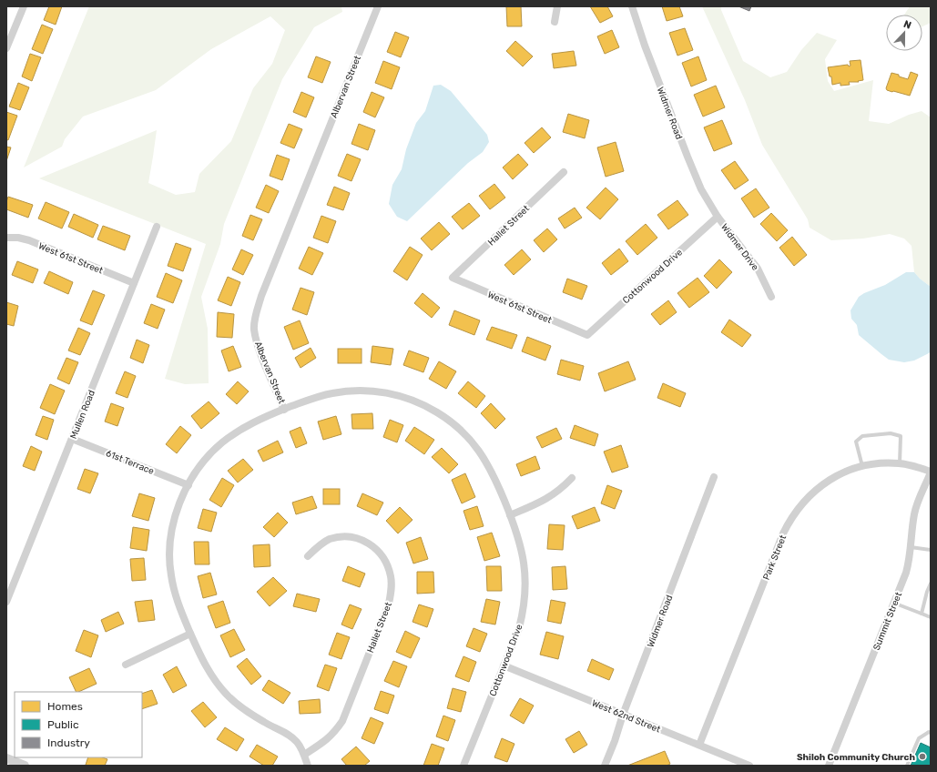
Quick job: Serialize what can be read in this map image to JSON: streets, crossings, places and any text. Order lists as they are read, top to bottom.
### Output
{
  "streets": {
    "street": [
      "Albervan Street",
      "Widmer Road",
      "Hallet Street",
      "Widmer Drive",
      "West 61st Street",
      "Cottonwood Drive",
      "Mullen Road",
      "61st Terrace",
      "Park Street",
      "Summit Street",
      "West 62nd Street"
    ]
  },
  "crossings": [
    ["Albervan Street", "Hallet Street"],
    ["Albervan Street", "Cottonwood Drive"],
    ["Albervan Street", "61st Terrace"],
    ["Widmer Road", "Widmer Drive"],
    ["Widmer Road", "Cottonwood Drive"],
    ["Widmer Road", "West 62nd Street"],
    ["Hallet Street", "West 61st Street"],
    ["Widmer Drive", "Cottonwood Drive"],
    ["West 61st Street", "Cottonwood Drive"],
    ["West 61st Street", "Mullen Road"],
    ["Cottonwood Drive", "West 62nd Street"],
    ["Mullen Road", "61st Terrace"],
    ["Park Street", "Summit Street"],
    ["Park Street", "West 62nd Street"]
  ],
  "places": ["Shiloh Community Church"],
  "legend": ["Homes", "Public", "Industry"],
  "north": "top"
}
